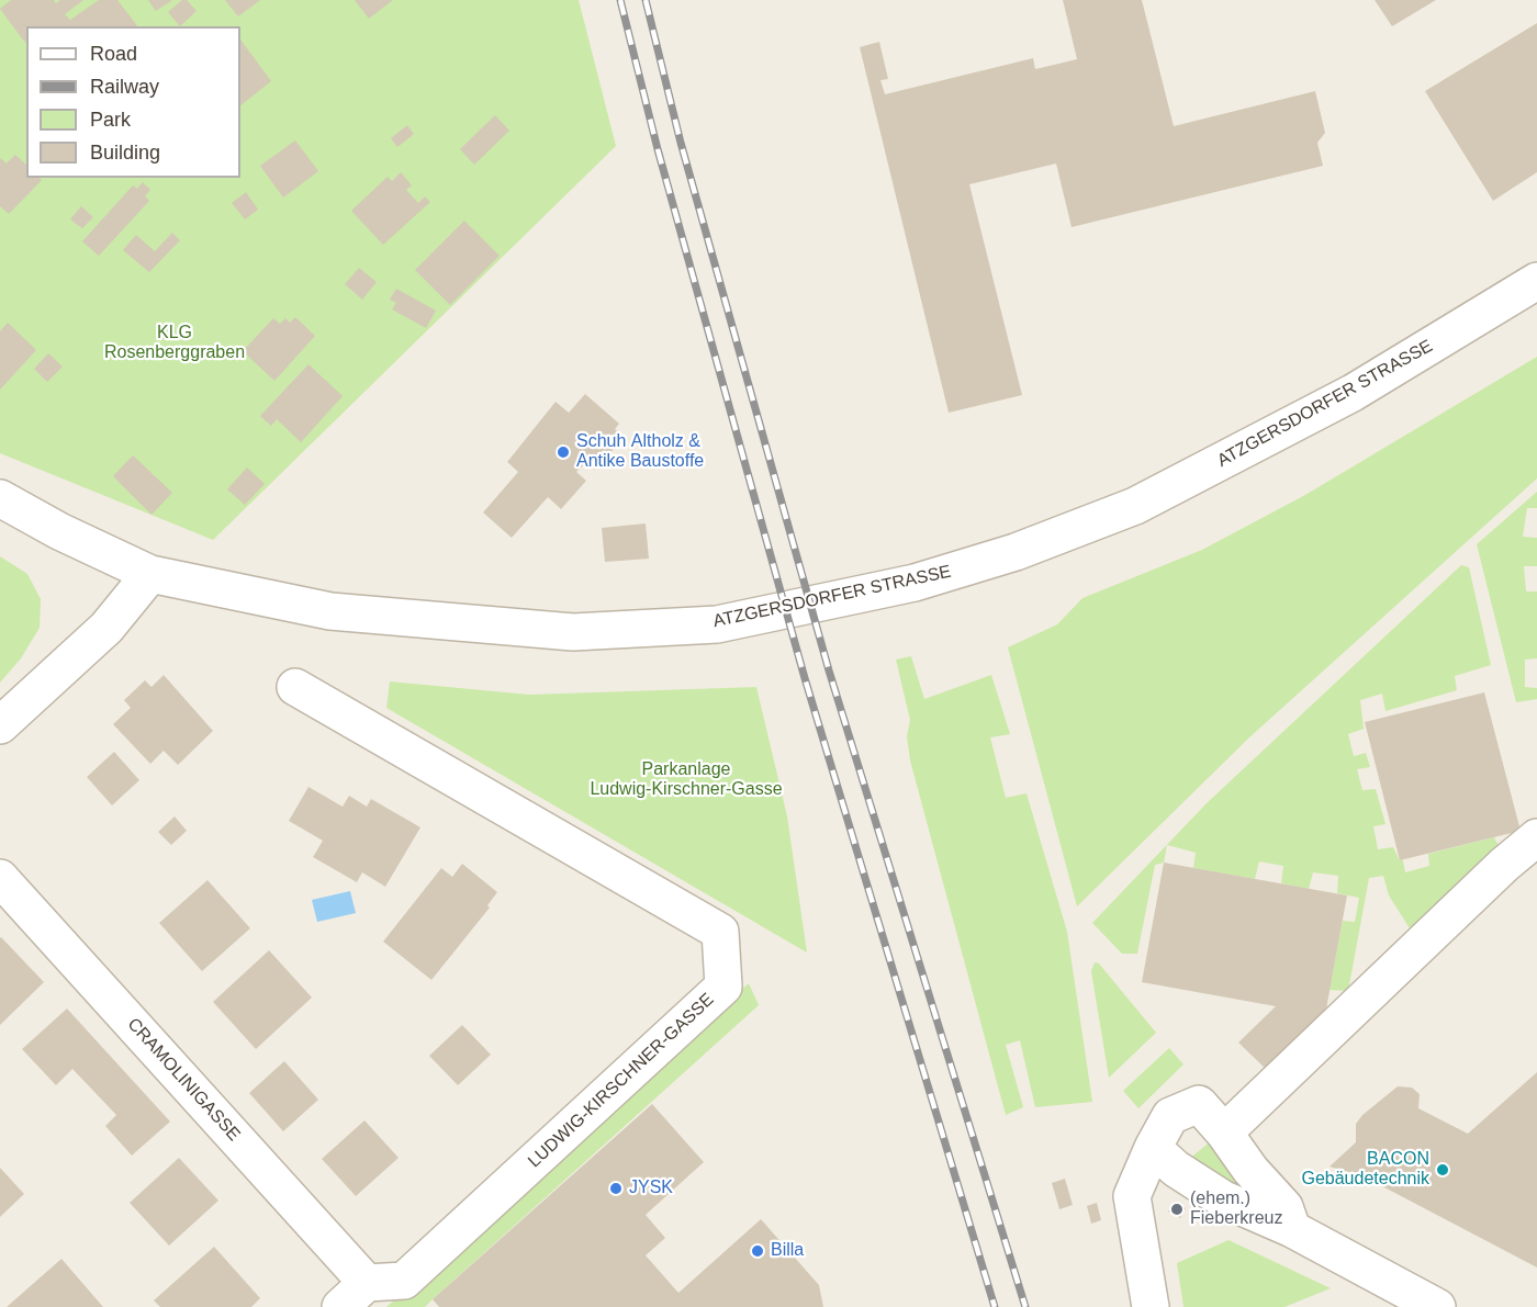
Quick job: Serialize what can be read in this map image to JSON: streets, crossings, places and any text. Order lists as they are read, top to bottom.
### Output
{
  "streets": {
    "street": ["ATZGERSDORFER STRASSE", "CRAMOLINIGASSE", "LUDWIG-KIRSCHNER-GASSE"]
  },
  "crossings": [
    ["CRAMOLINIGASSE", "LUDWIG-KIRSCHNER-GASSE"]
  ],
  "parks": ["KLG Rosenberggraben", "Parkanlage Ludwig-Kirschner-Gasse"],
  "places": [
    "Schuh Altholz & Antike Baustoffe",
    "BACON Gebäudetechnik",
    "JYSK",
    "(ehem.) Fieberkreuz",
    "Billa"
  ],
  "legend": [
    "Road",
    "Railway",
    "Park",
    "Building"
  ]
}
